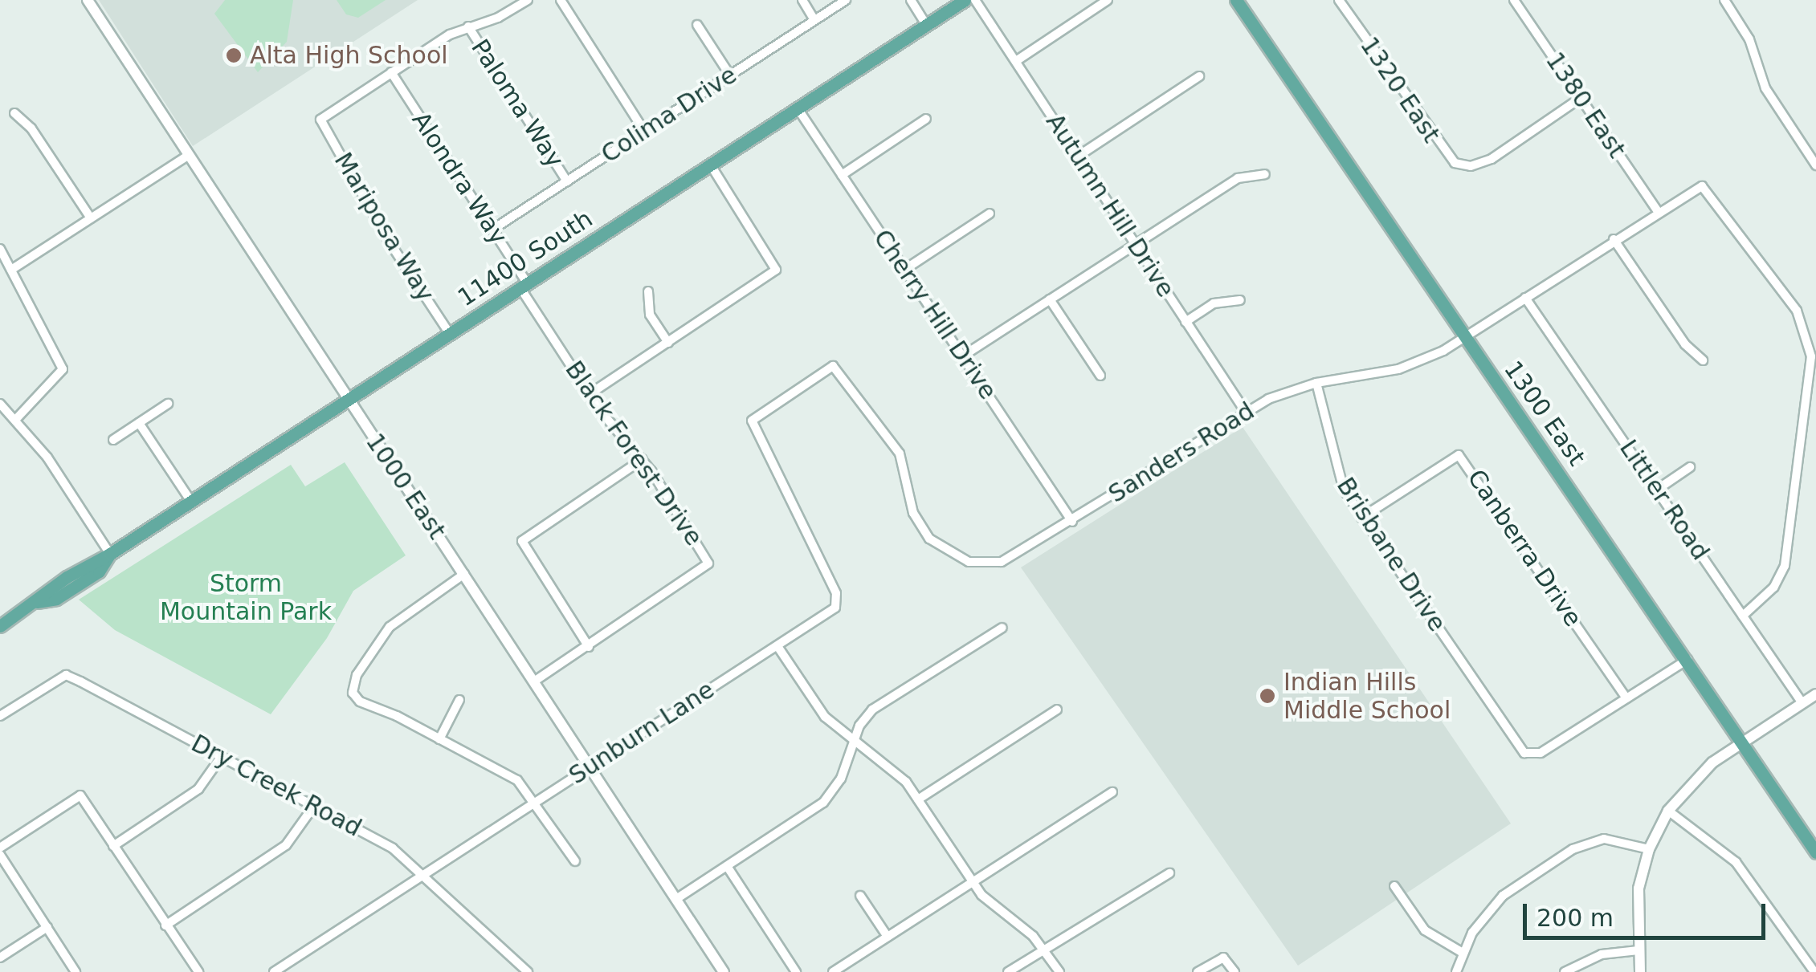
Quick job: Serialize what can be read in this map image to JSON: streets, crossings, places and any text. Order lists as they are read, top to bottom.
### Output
{
  "streets": {
    "main road": ["11400 South", "1300 East"],
    "street": [
      "1320 East",
      "Paloma Way",
      "1380 East",
      "Colima Drive",
      "Alondra Way",
      "Autumn Hill Drive",
      "Mariposa Way",
      "Cherry Hill Drive",
      "Sanders Road",
      "Black Forest Drive",
      "1000 East",
      "Littler Road",
      "Canberra Drive",
      "Brisbane Drive",
      "Sunburn Lane",
      "Dry Creek Road"
    ]
  },
  "crossings": [
    ["1320 East", "1380 East"],
    ["Paloma Way", "Colima Drive"],
    ["1380 East", "Sanders Road"],
    ["Colima Drive", "Alondra Way"],
    ["Alondra Way", "Mariposa Way"],
    ["Alondra Way", "11400 South"],
    ["Alondra Way", "Black Forest Drive"],
    ["Autumn Hill Drive", "Sanders Road"],
    ["Mariposa Way", "11400 South"],
    ["11400 South", "Cherry Hill Drive"],
    ["11400 South", "Black Forest Drive"],
    ["11400 South", "1000 East"],
    ["Cherry Hill Drive", "Sanders Road"],
    ["1300 East", "Sanders Road"],
    ["1300 East", "Brisbane Drive"],
    ["Sanders Road", "Littler Road"],
    ["Sanders Road", "Brisbane Drive"],
    ["Sanders Road", "Sunburn Lane"],
    ["Black Forest Drive", "1000 East"],
    ["1000 East", "Sunburn Lane"],
    ["Canberra Drive", "Brisbane Drive"],
    ["Sunburn Lane", "Dry Creek Road"]
  ],
  "parks": ["Storm Mountain Park"],
  "places": ["Alta High School", "Indian Hills Middle School"],
  "scale_bar": "200 m"
}
